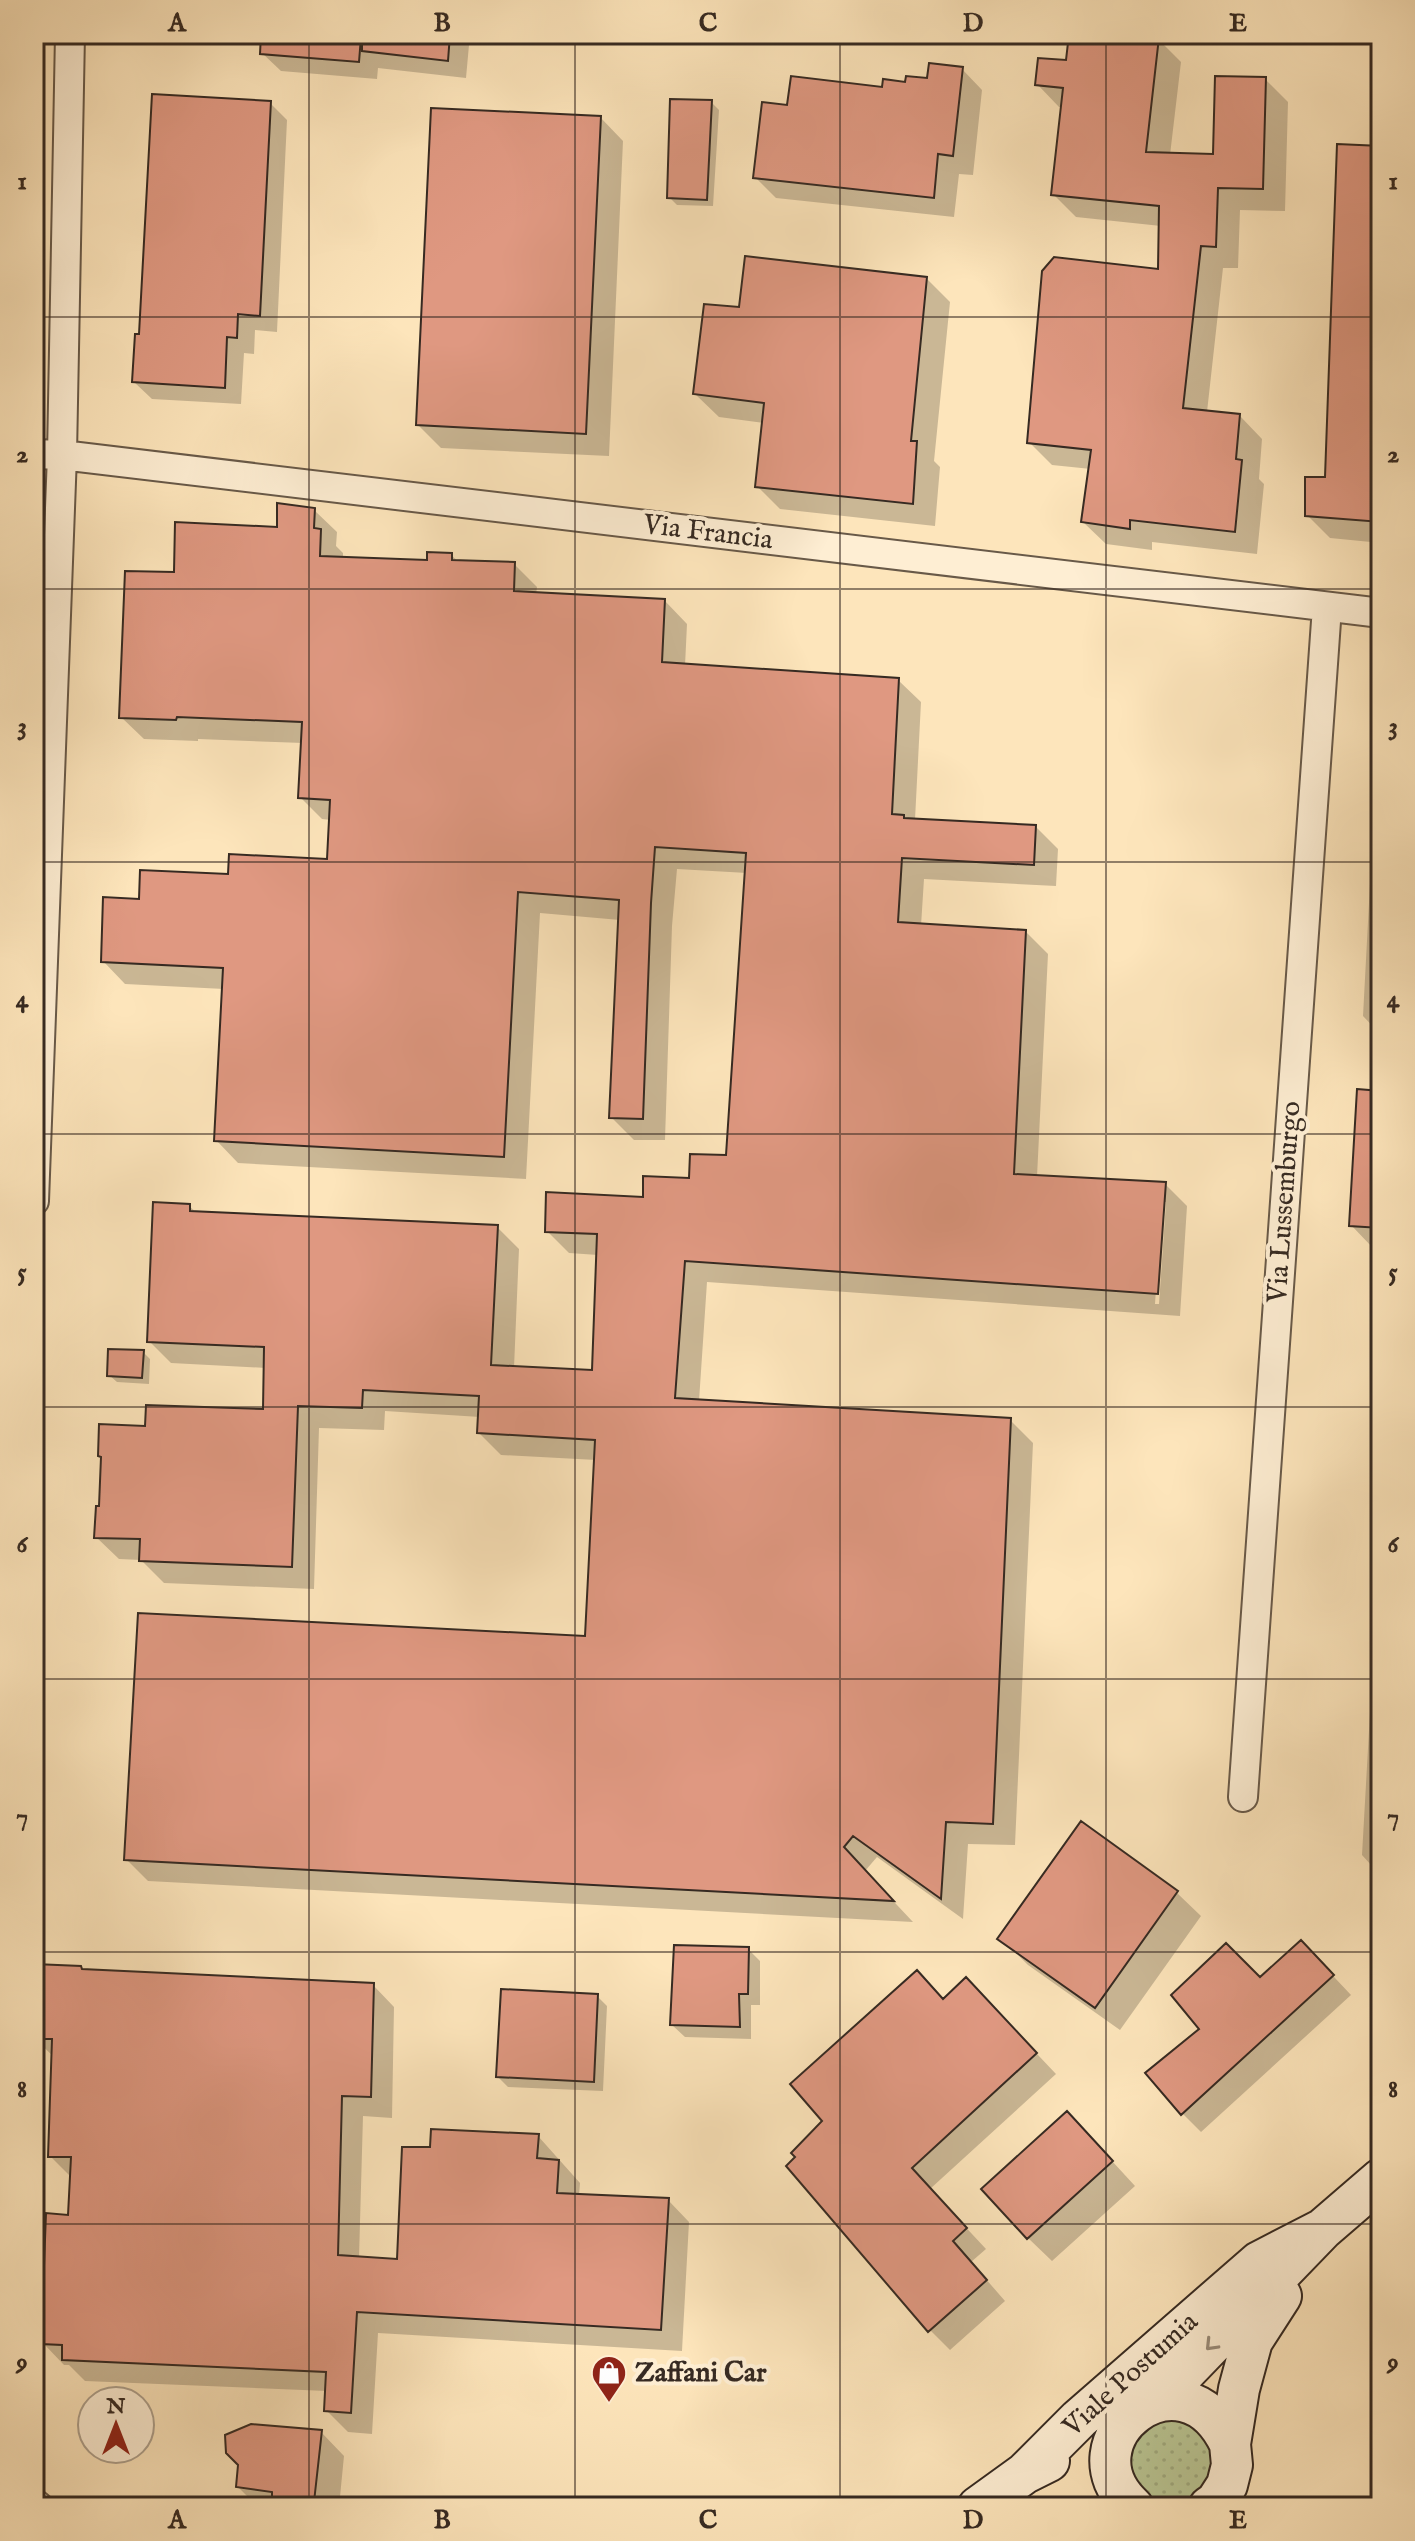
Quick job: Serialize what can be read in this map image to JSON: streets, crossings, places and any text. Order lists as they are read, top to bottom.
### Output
{
  "streets": {
    "main road": ["Viale Postumia"],
    "street": ["Via Francia", "Via Lussemburgo"]
  },
  "crossings": [
    ["Via Francia", "Via Lussemburgo"]
  ],
  "places": {
    "shop": ["Zaffani Car"]
  },
  "north": "top",
  "grid": {
    "columns": [
      "A",
      "B",
      "C",
      "D",
      "E"
    ],
    "rows": [
      "1",
      "2",
      "3",
      "4",
      "5",
      "6",
      "7",
      "8",
      "9"
    ]
  }
}
